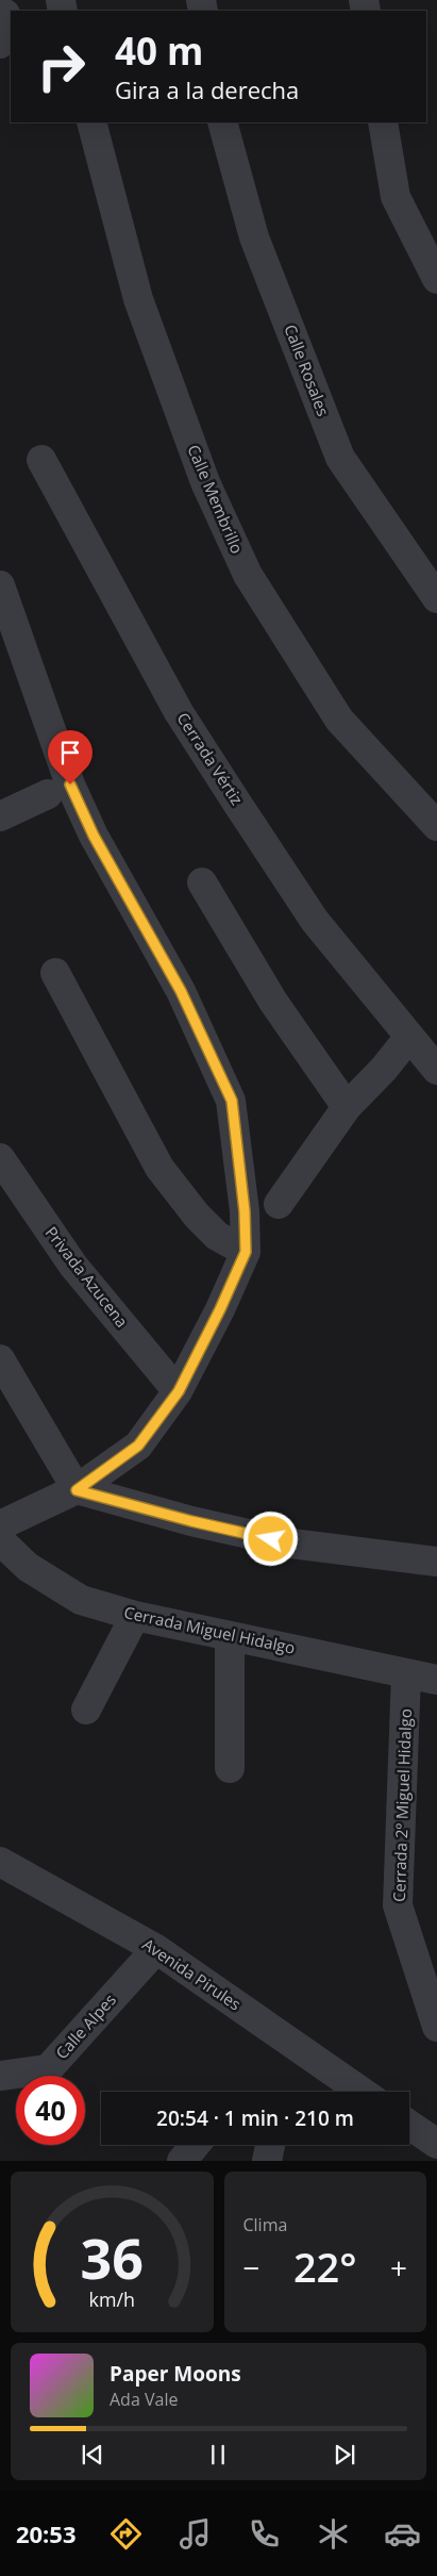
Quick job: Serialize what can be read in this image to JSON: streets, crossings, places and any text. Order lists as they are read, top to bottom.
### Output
{
  "streets": {
    "street": [
      "Calle Rosales",
      "Calle Membrillo",
      "Cerrada Vértiz",
      "Privada Azucena",
      "Cerrada Miguel Hidalgo",
      "Cerrada 2º Miguel Hidalgo",
      "Avenida Pirules",
      "Calle Alpes"
    ]
  },
  "crossings": [
    ["Cerrada Miguel Hidalgo", "Cerrada 2º Miguel Hidalgo"],
    ["Avenida Pirules", "Calle Alpes"]
  ],
  "page": {
    "turn": ["40 m", "Gira a la derecha"],
    "limit": "40",
    "trip": "20:54 · 1 min · 210 m",
    "tile": "Clima",
    "heat": ["−", "22°", "+"],
    "song": ["Paper Moons", "Ada Vale"],
    "tabs": "20:53",
    "gauge": ["36", "km/h"]
  }
}
